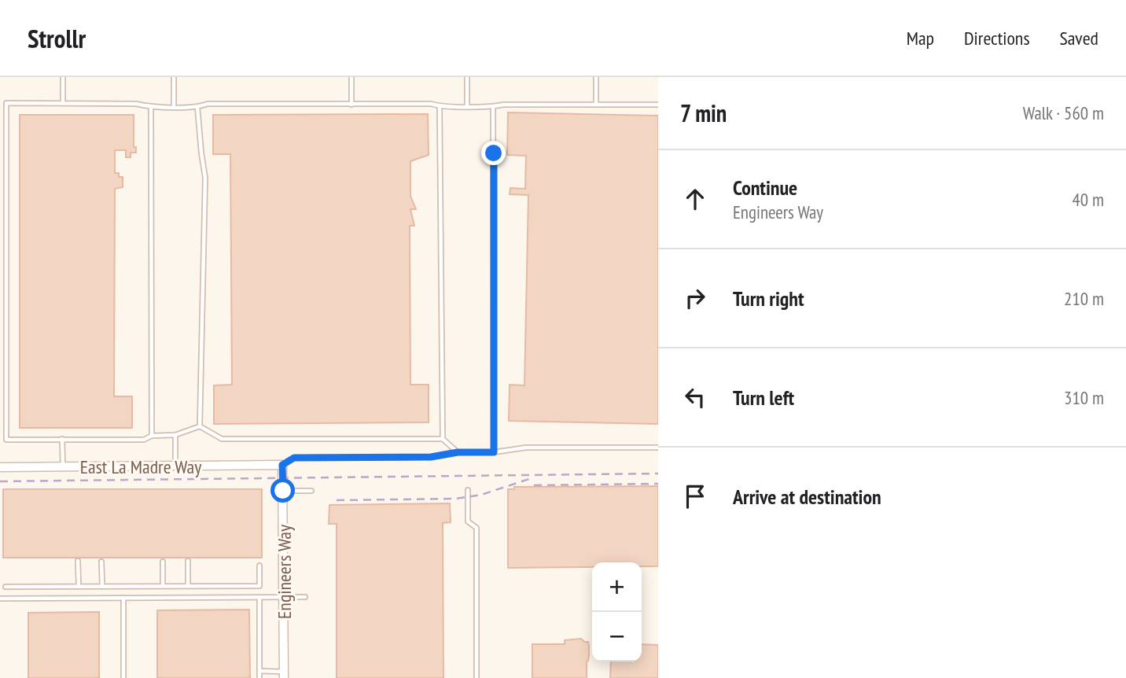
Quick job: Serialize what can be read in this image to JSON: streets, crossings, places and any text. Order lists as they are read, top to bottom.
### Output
{
  "streets": {
    "street": ["East La Madre Way", "Engineers Way"]
  },
  "crossings": [
    ["East La Madre Way", "Engineers Way"]
  ],
  "page": {
    "header": "Strollr",
    "nav": ["Map", "Directions", "Saved"],
    "heading": ["7 min", "Walk · 560 m"],
    "list": [
      ["Continue", "Engineers Way", "40 m"],
      ["Turn right", "210 m"],
      ["Turn left", "310 m"],
      "Arrive at destination"
    ],
    "map_buttons": ["+", "−"]
  }
}
